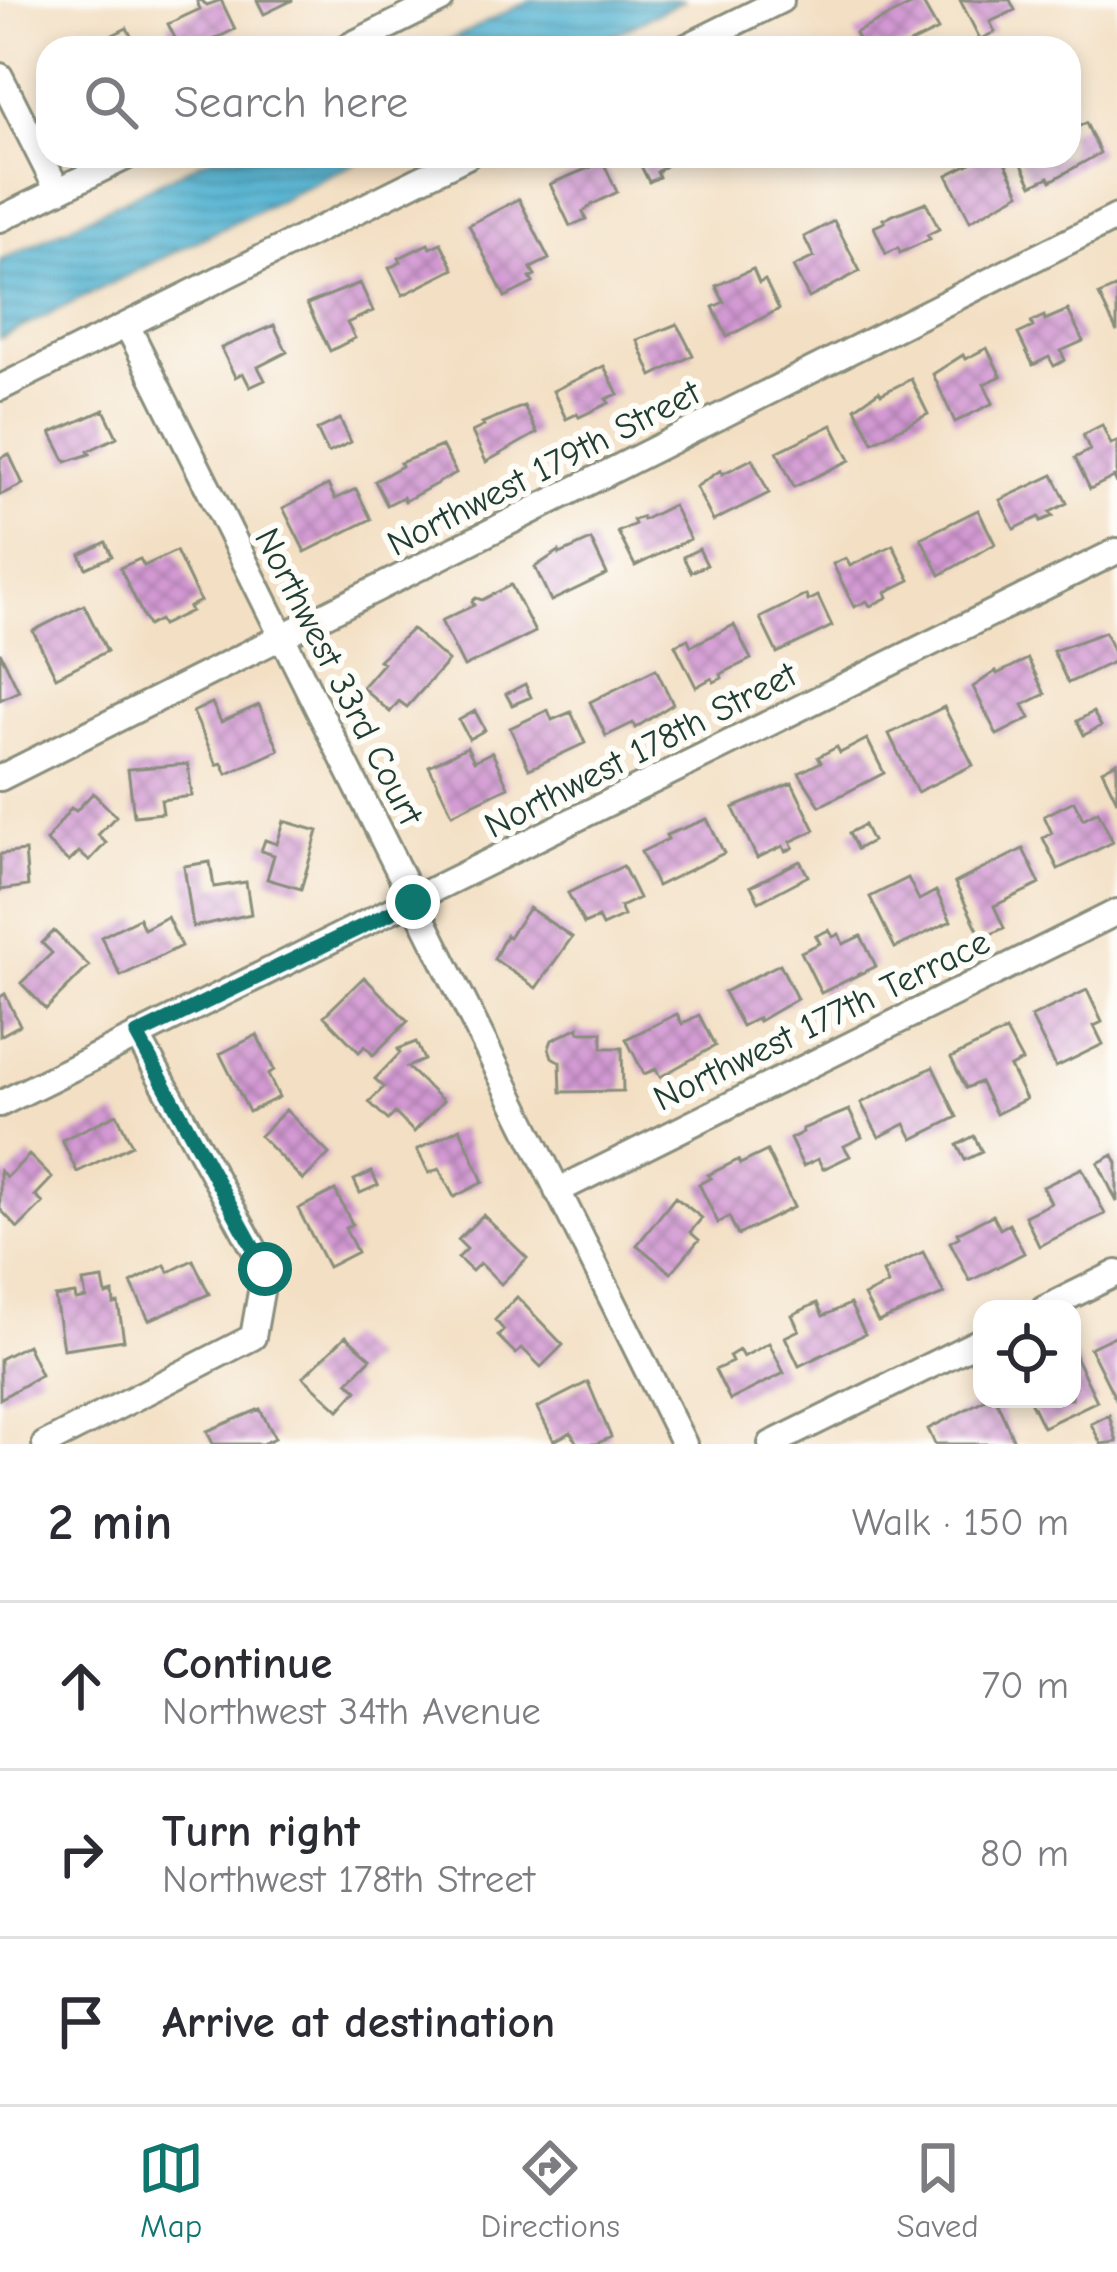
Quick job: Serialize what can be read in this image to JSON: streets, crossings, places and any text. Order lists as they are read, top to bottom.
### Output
{
  "streets": {
    "street": [
      "Northwest 179th Street",
      "Northwest 33rd Court",
      "Northwest 178th Street",
      "Northwest 177th Terrace"
    ]
  },
  "crossings": [
    ["Northwest 179th Street", "Northwest 33rd Court"],
    ["Northwest 33rd Court", "Northwest 178th Street"],
    ["Northwest 33rd Court", "Northwest 177th Terrace"]
  ],
  "page": {
    "search": "Search here",
    "heading": ["2 min", "Walk · 150 m"],
    "list": [
      ["Continue", "Northwest 34th Avenue", "70 m"],
      ["Turn right", "Northwest 178th Street", "80 m"],
      "Arrive at destination"
    ],
    "nav": ["Map", "Directions", "Saved"]
  }
}
